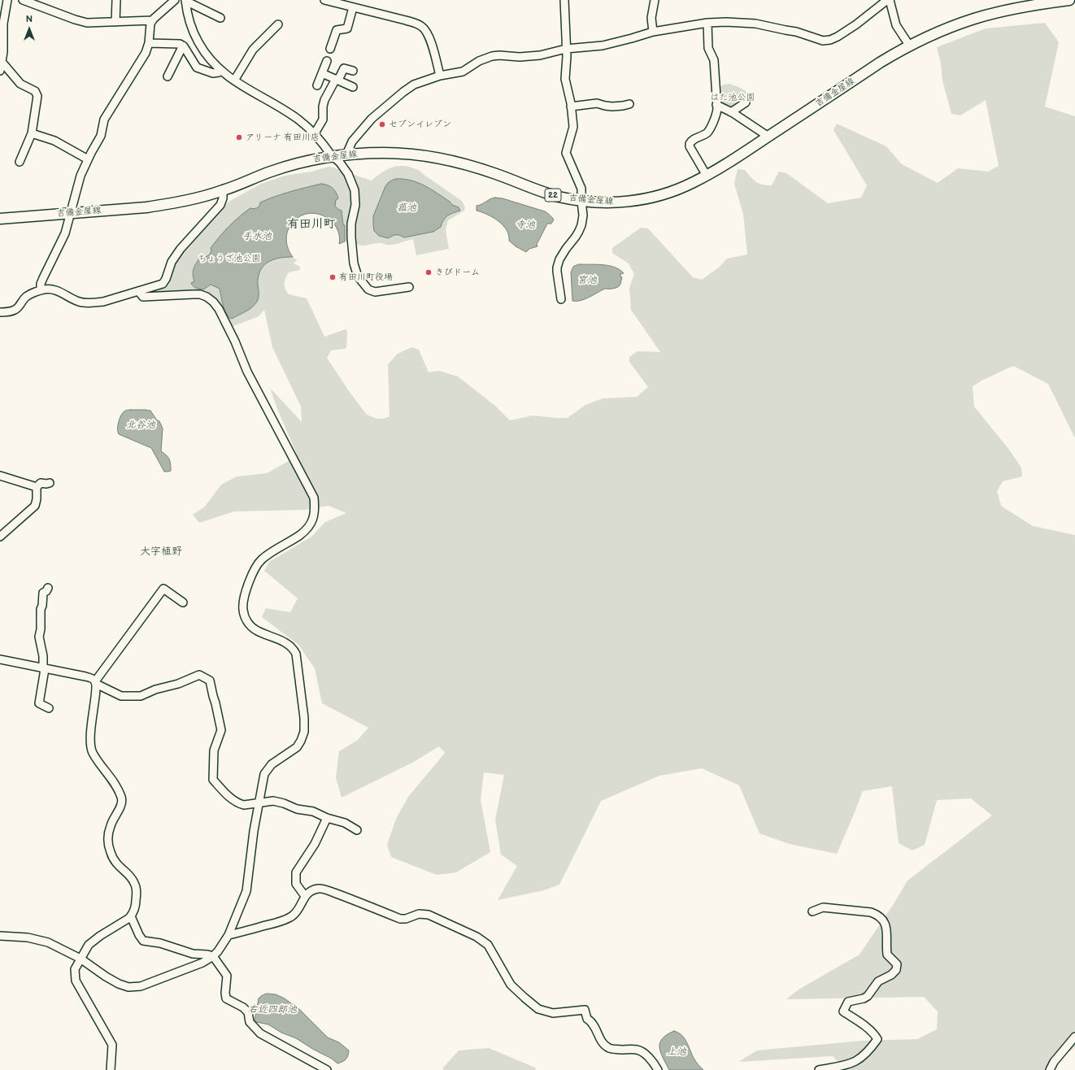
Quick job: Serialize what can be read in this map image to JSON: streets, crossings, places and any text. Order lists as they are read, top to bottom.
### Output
{
  "streets": {
    "main road": ["吉備金屋線", "22"]
  },
  "districts": ["有田川町", "大字植野"],
  "water": [
    "菰池",
    "寺池",
    "手水池",
    "宮池",
    "北谷池",
    "右近四郎池",
    "上池"
  ],
  "parks": ["はた池公園", "ちょうざ池公園"],
  "places": [
    "セブンイレブン",
    "アリーナ 有田川店",
    "きびドーム",
    "有田川町役場"
  ],
  "north": "top"
}
